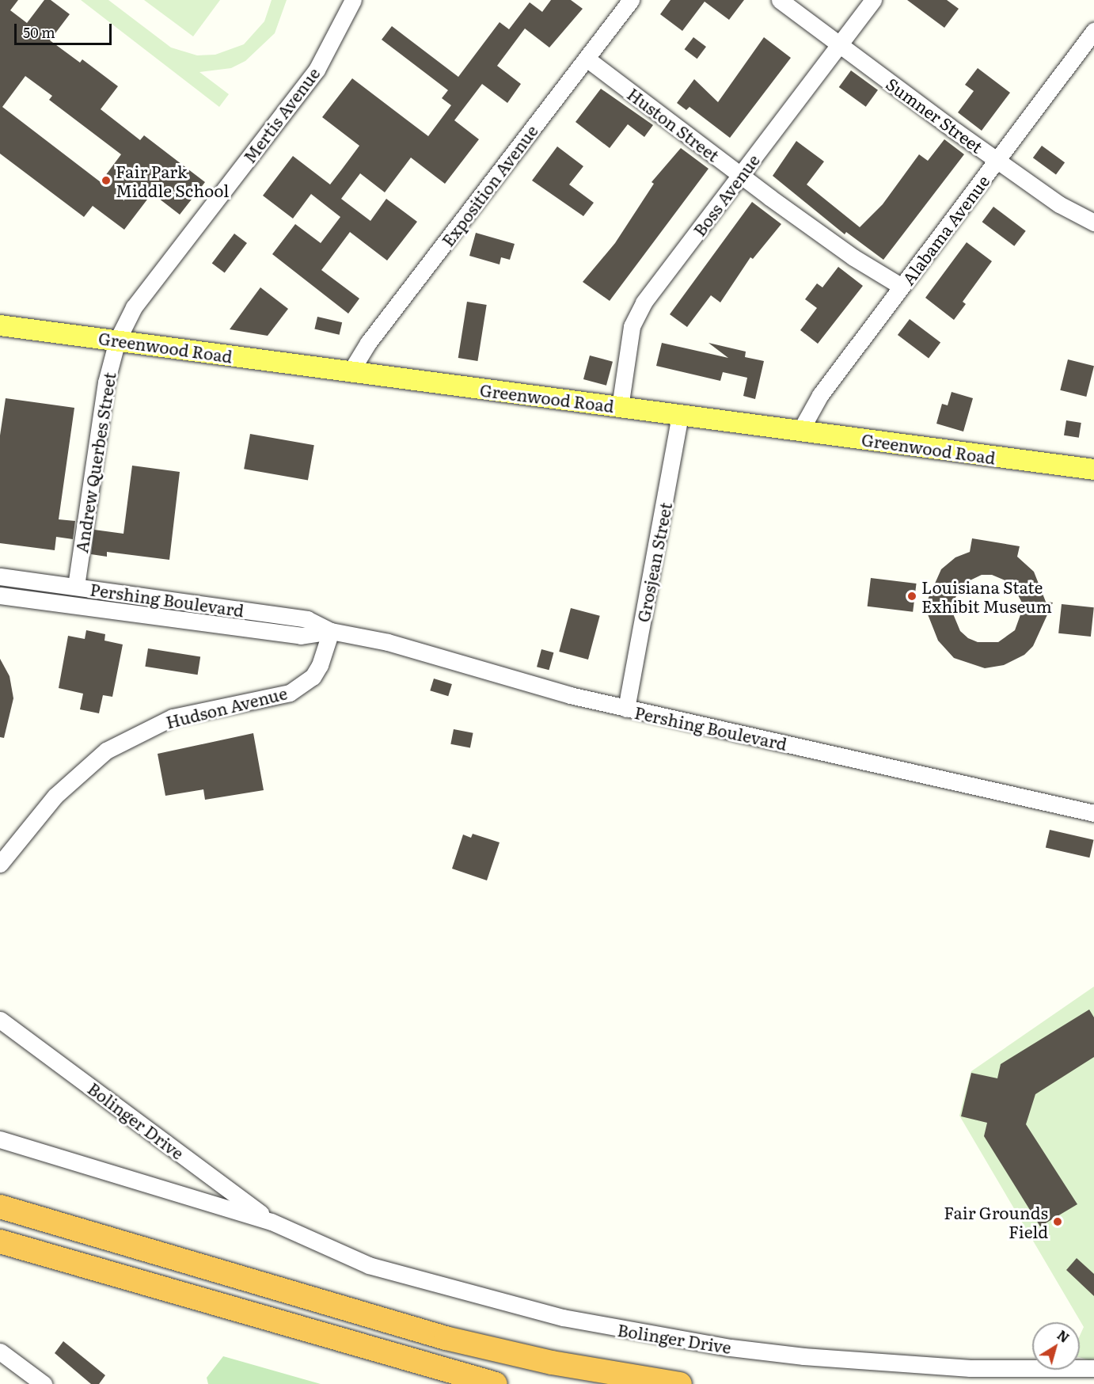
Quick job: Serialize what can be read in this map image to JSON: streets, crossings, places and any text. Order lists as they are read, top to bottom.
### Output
{
  "streets": {
    "main road": ["Greenwood Road"],
    "street": [
      "Mertis Avenue",
      "Sumner Street",
      "Huston Street",
      "Exposition Avenue",
      "Boss Avenue",
      "Alabama Avenue",
      "Andrew Querbes Street",
      "Grosjean Street",
      "Pershing Boulevard",
      "Hudson Avenue",
      "Bolinger Drive"
    ]
  },
  "crossings": [
    ["Mertis Avenue", "Greenwood Road"],
    ["Mertis Avenue", "Andrew Querbes Street"],
    ["Sumner Street", "Boss Avenue"],
    ["Sumner Street", "Alabama Avenue"],
    ["Huston Street", "Exposition Avenue"],
    ["Huston Street", "Boss Avenue"],
    ["Huston Street", "Alabama Avenue"],
    ["Exposition Avenue", "Greenwood Road"],
    ["Boss Avenue", "Greenwood Road"],
    ["Alabama Avenue", "Greenwood Road"],
    ["Greenwood Road", "Andrew Querbes Street"],
    ["Greenwood Road", "Grosjean Street"],
    ["Andrew Querbes Street", "Pershing Boulevard"],
    ["Grosjean Street", "Pershing Boulevard"],
    ["Pershing Boulevard", "Hudson Avenue"]
  ],
  "places": ["Fair Park Middle School", "Louisiana State Exhibit Museum", "Fair Grounds Field"],
  "scale_bar": "50 m",
  "north": "top right"
}
